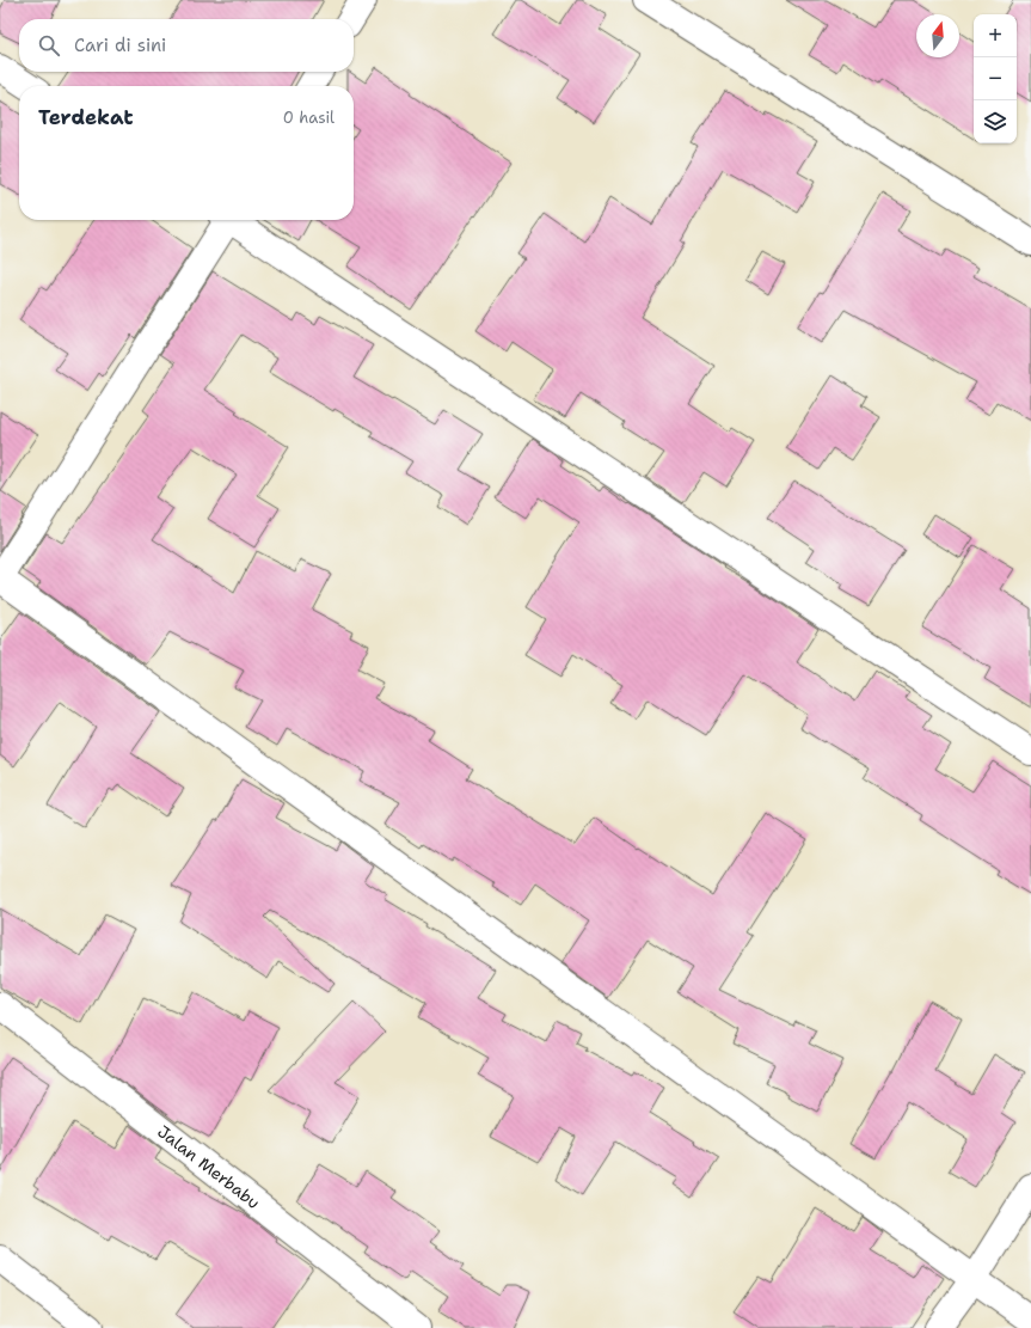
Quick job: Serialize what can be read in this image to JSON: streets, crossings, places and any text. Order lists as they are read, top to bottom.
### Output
{
  "streets": {
    "street": ["Jalan Merbabu"]
  },
  "north": "top",
  "page": {
    "map_buttons": ["+", "−"],
    "search": "Cari di sini",
    "heading": ["Terdekat", "0 hasil"]
  }
}
